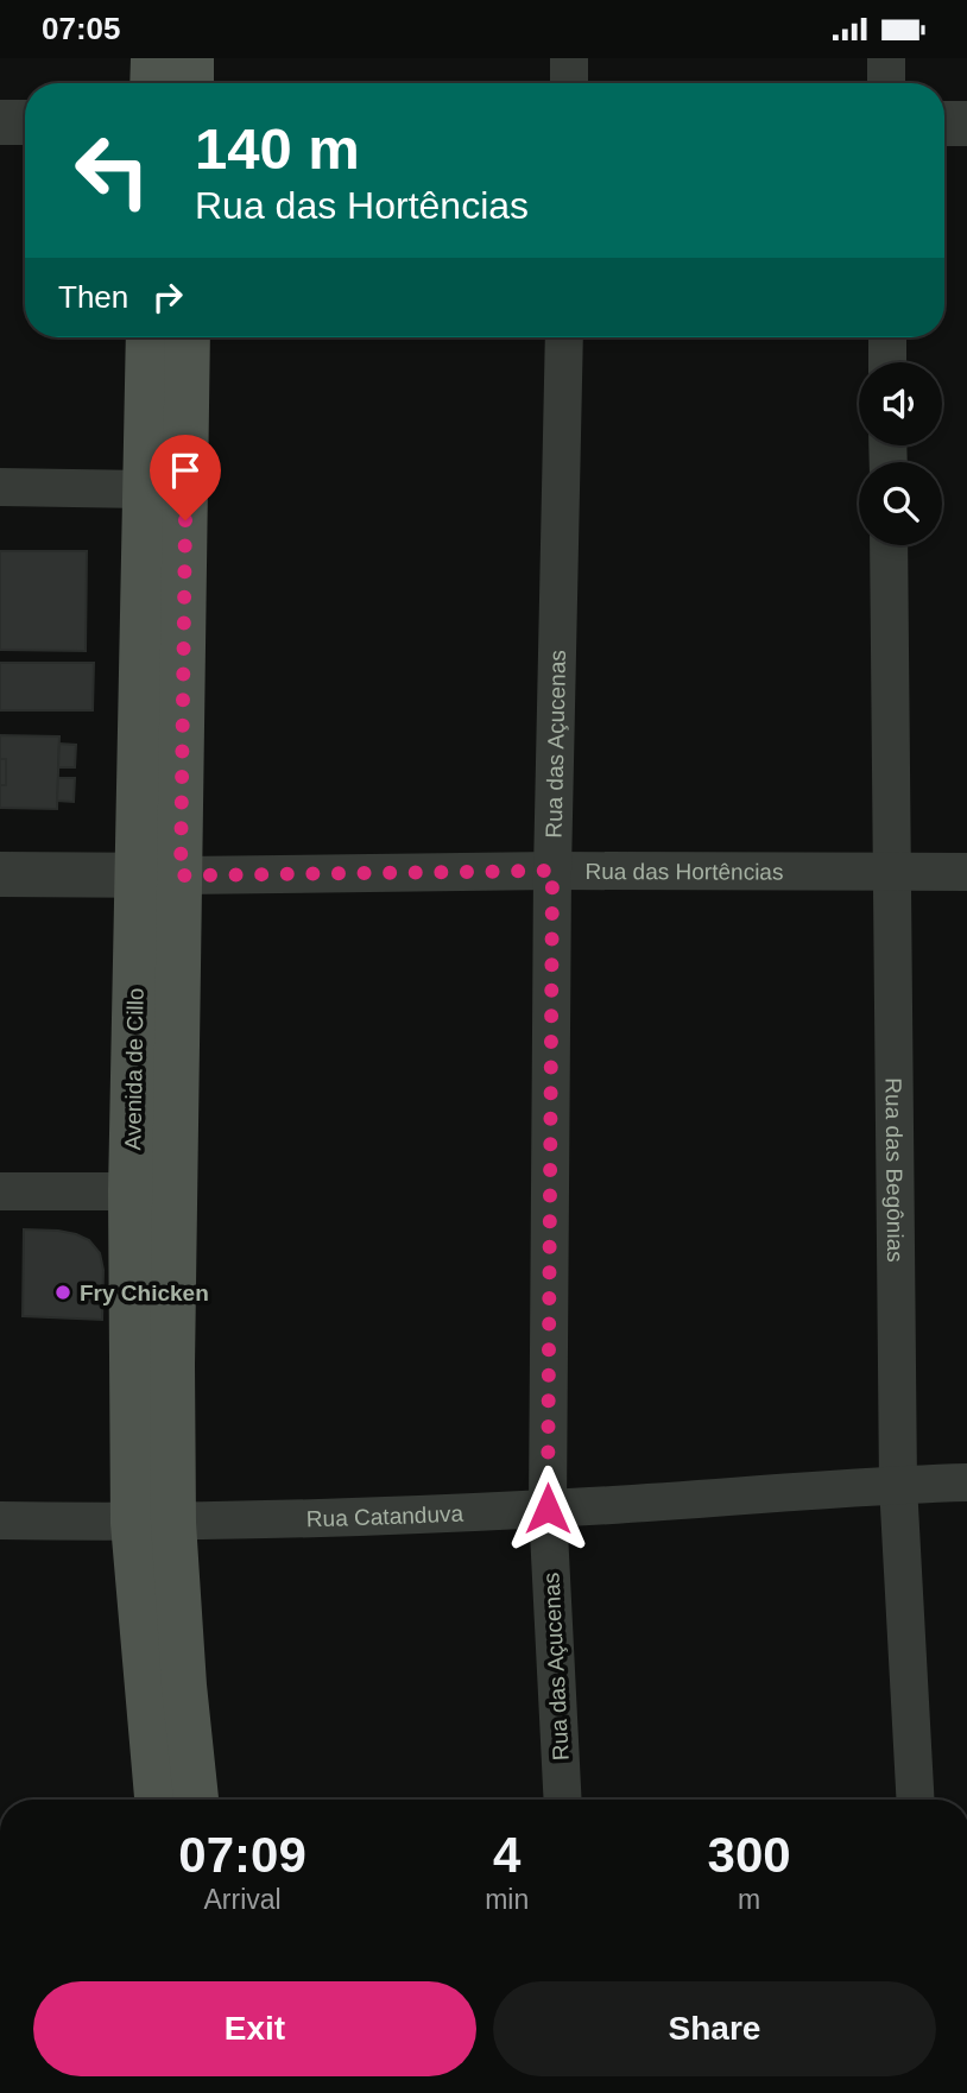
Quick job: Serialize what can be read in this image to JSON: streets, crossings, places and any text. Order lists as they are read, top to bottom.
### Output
{
  "streets": {
    "main road": ["Avenida de Cillo"],
    "street": [
      "Rua das Açucenas",
      "Rua das Hortências",
      "Rua das Begônias",
      "Rua Catanduva"
    ]
  },
  "crossings": [
    ["Rua das Açucenas", "Rua das Hortências"],
    ["Rua das Açucenas", "Rua Catanduva"],
    ["Rua das Hortências", "Avenida de Cillo"],
    ["Rua das Hortências", "Rua das Begônias"],
    ["Avenida de Cillo", "Rua Catanduva"],
    ["Rua das Begônias", "Rua Catanduva"]
  ],
  "places": ["Fry Chicken"],
  "page": {
    "status": "07:05",
    "turn": ["140 m", "Rua das Hortências"],
    "then": "Then",
    "eta": [
      "07:09",
      "Arrival",
      "4",
      "min",
      "300",
      "m"
    ],
    "buttons": ["Exit", "Share"]
  }
}
